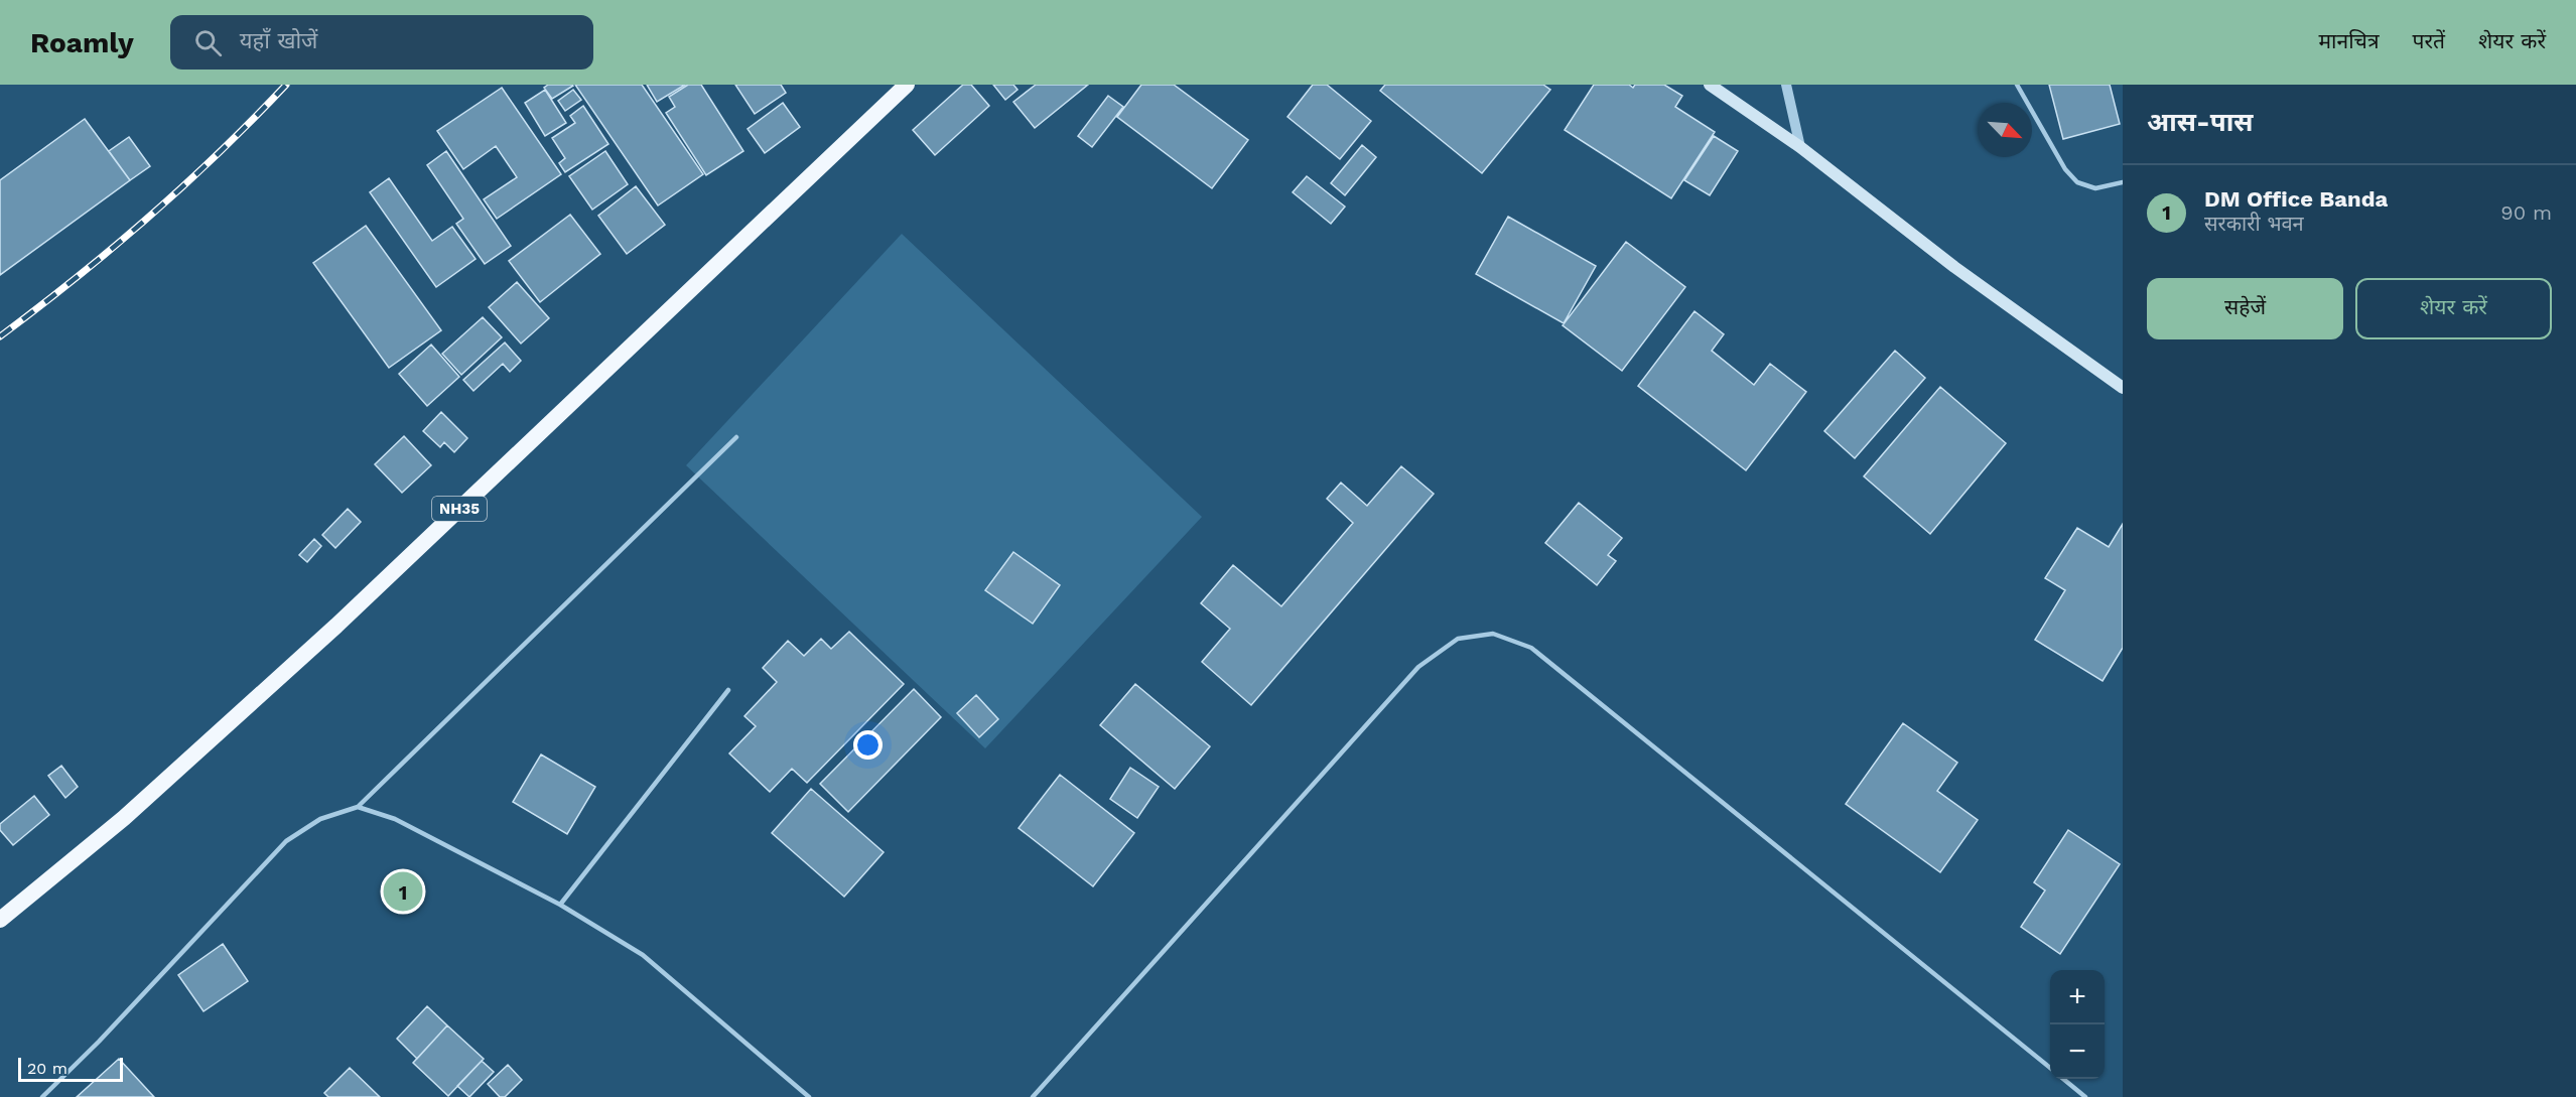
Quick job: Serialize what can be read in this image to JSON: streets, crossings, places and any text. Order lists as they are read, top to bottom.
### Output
{
  "streets": {
    "highway": ["NH35"]
  },
  "scale_bar": "20 m",
  "north": "bottom right",
  "page": {
    "header": "Roamly",
    "search": "यहाँ खोजें",
    "nav": ["मानचित्र", "परतें", "शेयर करें"],
    "heading": "आस-पास",
    "list": [
      {
        "mark": "1",
        "name": "DM Office Banda",
        "note": "सरकारी भवन",
        "value": "90 m"
      }
    ],
    "buttons": ["सहेजें", "शेयर करें"],
    "pins": "1",
    "map_buttons": ["+", "−"],
    "scale": "20 m"
  }
}
